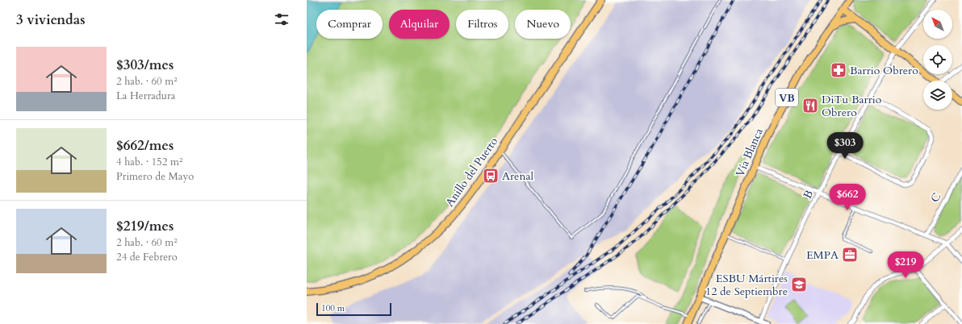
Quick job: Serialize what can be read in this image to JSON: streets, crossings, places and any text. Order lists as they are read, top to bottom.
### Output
{
  "streets": {
    "main road": ["VB", "Vía Blanca", "Anillo del Puerto"],
    "street": ["B", "C"]
  },
  "places": {
    "pharmacy": ["Barrio Obrero"],
    "restaurant": ["DiTu Barrio Obrero"],
    "bus stop": ["Arenal"],
    "office": ["EMPA"],
    "school or university": ["ESBU Mártires 12 de Septiembre"]
  },
  "scale_bar": "100 m",
  "north": "top left",
  "page": {
    "heading": "3 viviendas",
    "chip": [
      "Comprar",
      "Alquilar",
      "Filtros",
      "Nuevo"
    ],
    "list": [
      {
        "name": "$303/mes",
        "note": "2 hab. · 60 m² · La Herradura"
      },
      {
        "name": "$662/mes",
        "note": "4 hab. · 152 m² · Primero de Mayo"
      },
      {
        "name": "$219/mes",
        "note": "2 hab. · 60 m² · 24 de Febrero"
      }
    ],
    "price": ["$303", "$662", "$219"],
    "scale": "100 m"
  }
}
